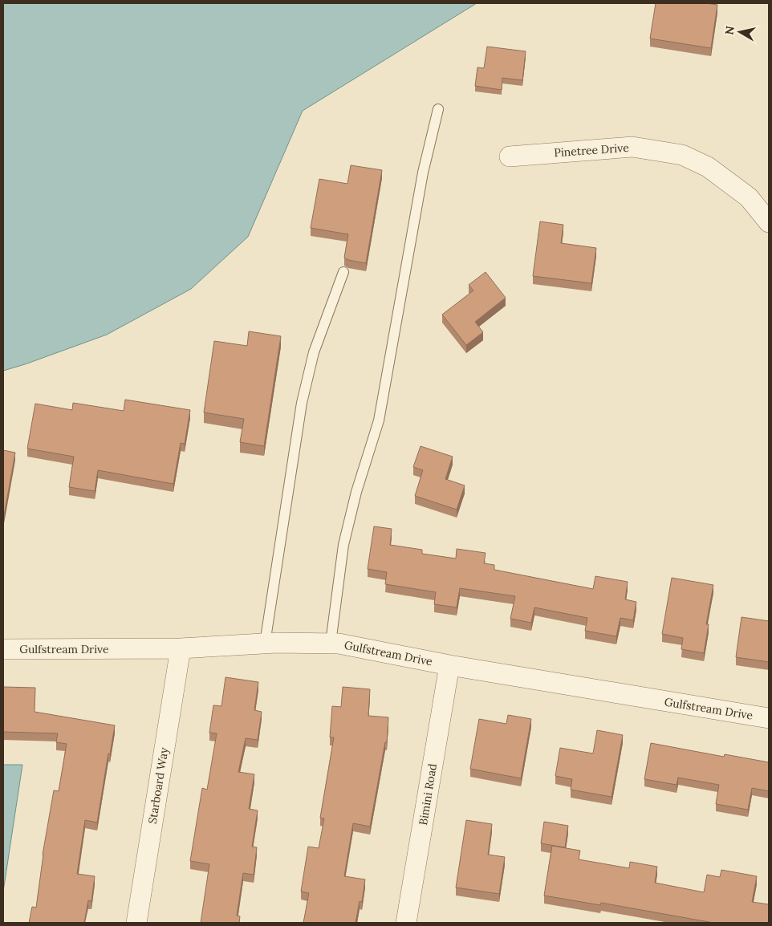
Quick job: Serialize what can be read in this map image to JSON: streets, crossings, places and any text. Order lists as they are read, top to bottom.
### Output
{
  "streets": {
    "street": [
      "Pinetree Drive",
      "Gulfstream Drive",
      "Starboard Way",
      "Bimini Road"
    ]
  },
  "crossings": [
    ["Gulfstream Drive", "Starboard Way"],
    ["Gulfstream Drive", "Bimini Road"]
  ],
  "north": "left"
}
